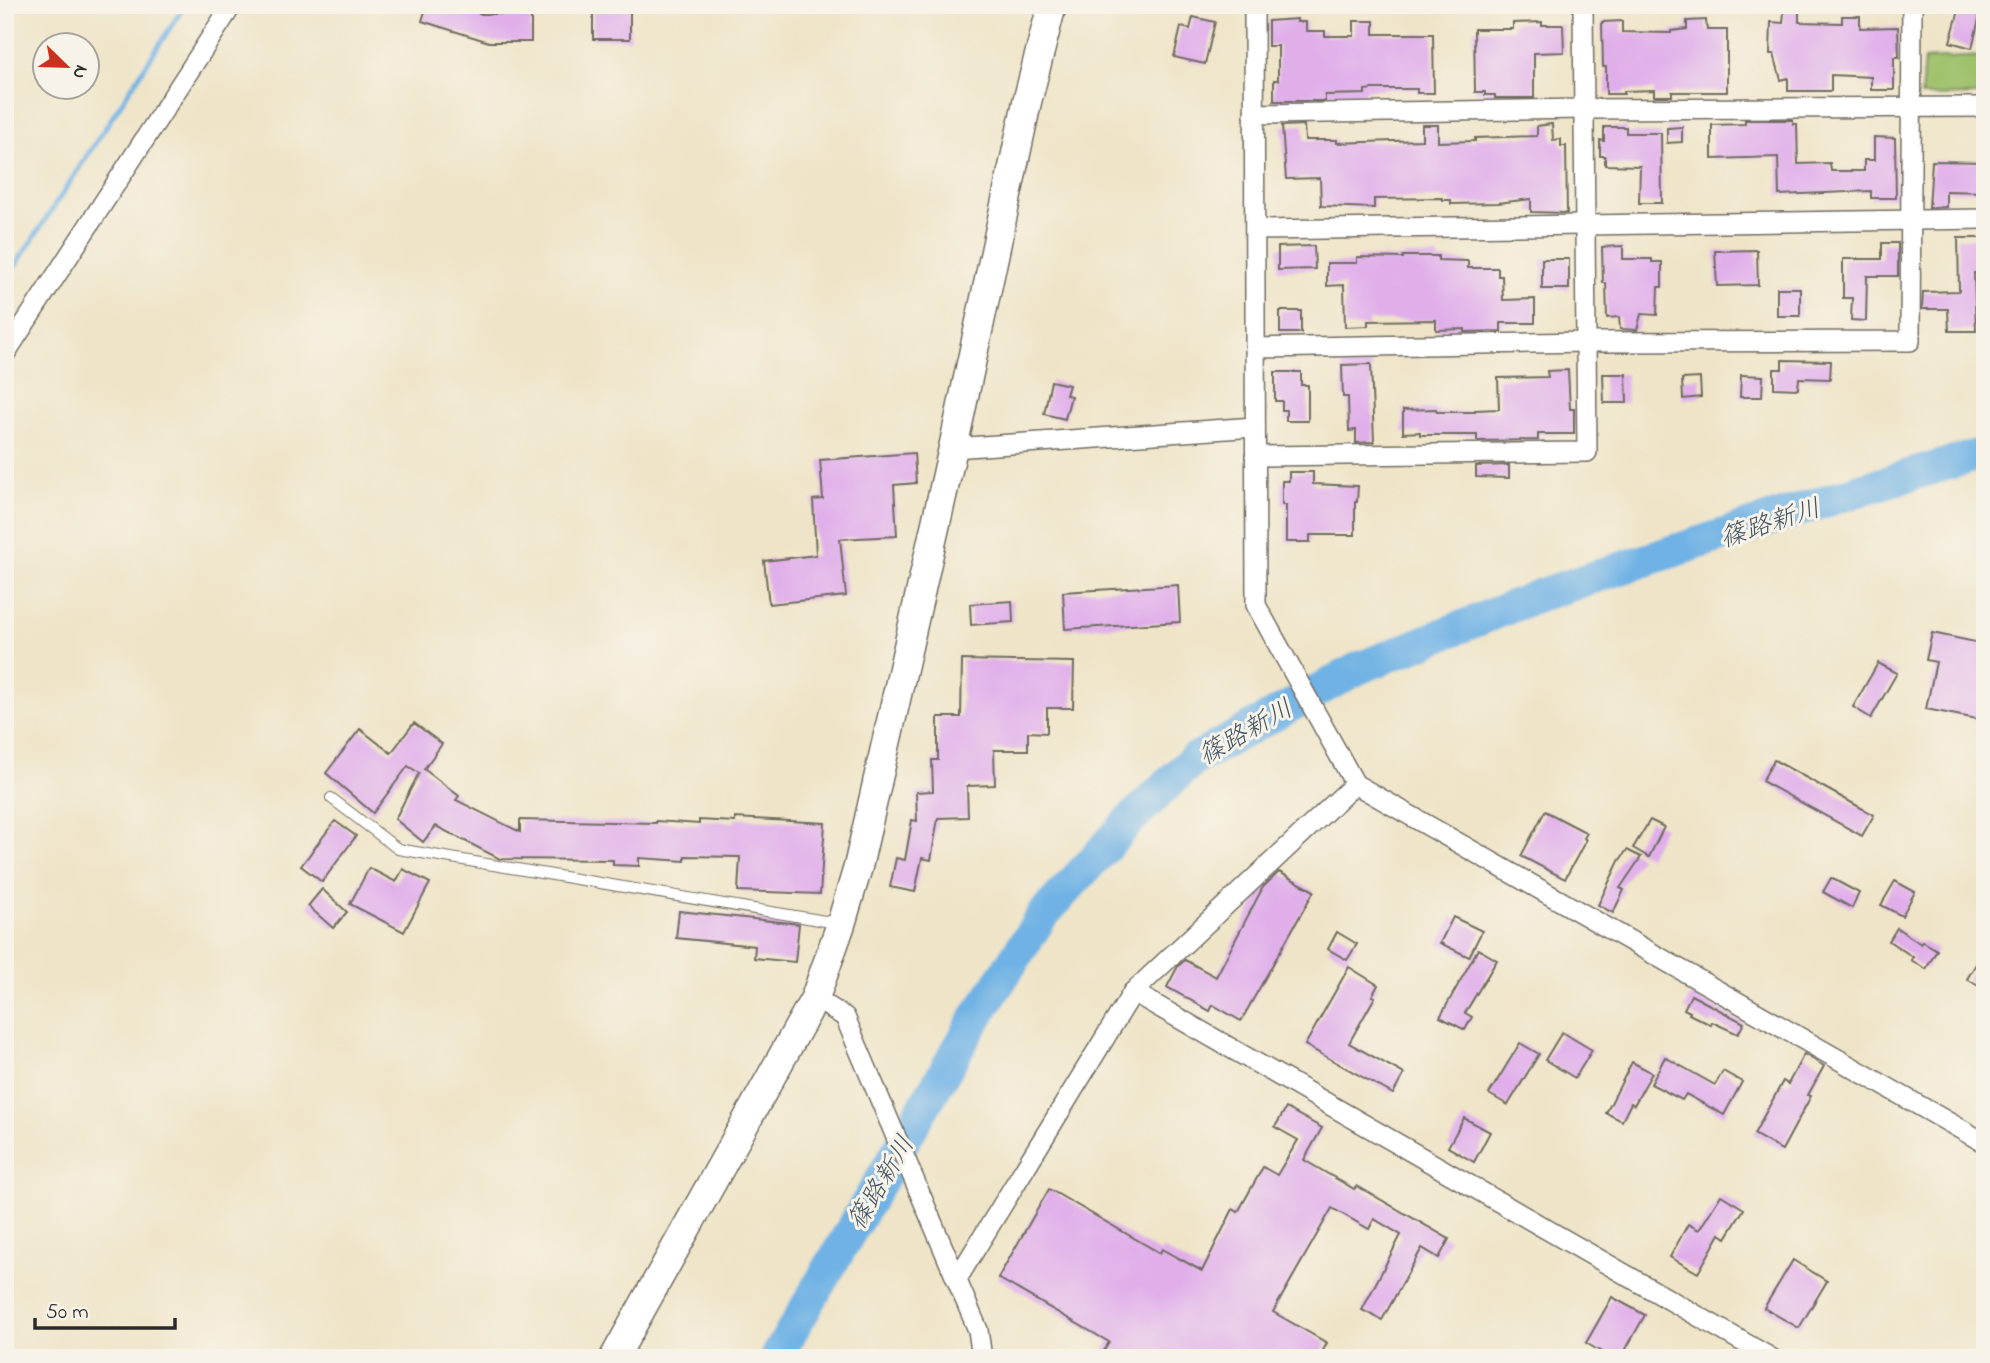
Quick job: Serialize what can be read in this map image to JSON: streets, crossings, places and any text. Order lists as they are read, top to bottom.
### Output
{
  "water": ["篠路新川"],
  "scale_bar": "50 m",
  "north": "bottom right"
}
